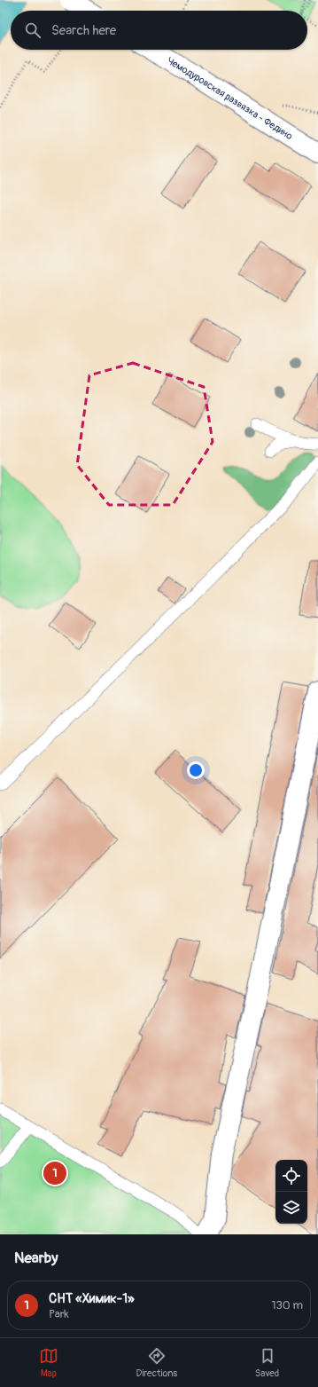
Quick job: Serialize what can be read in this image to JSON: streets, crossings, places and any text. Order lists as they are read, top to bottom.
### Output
{
  "streets": {
    "street": ["Чемодуровская развязка - Федино"]
  },
  "page": {
    "search": "Search here",
    "pins": "1",
    "heading": "Nearby",
    "list": [
      {
        "mark": "1",
        "name": "СНТ «Химик-1»",
        "note": "Park",
        "value": "130 m"
      }
    ],
    "nav": ["Map", "Directions", "Saved"]
  }
}
